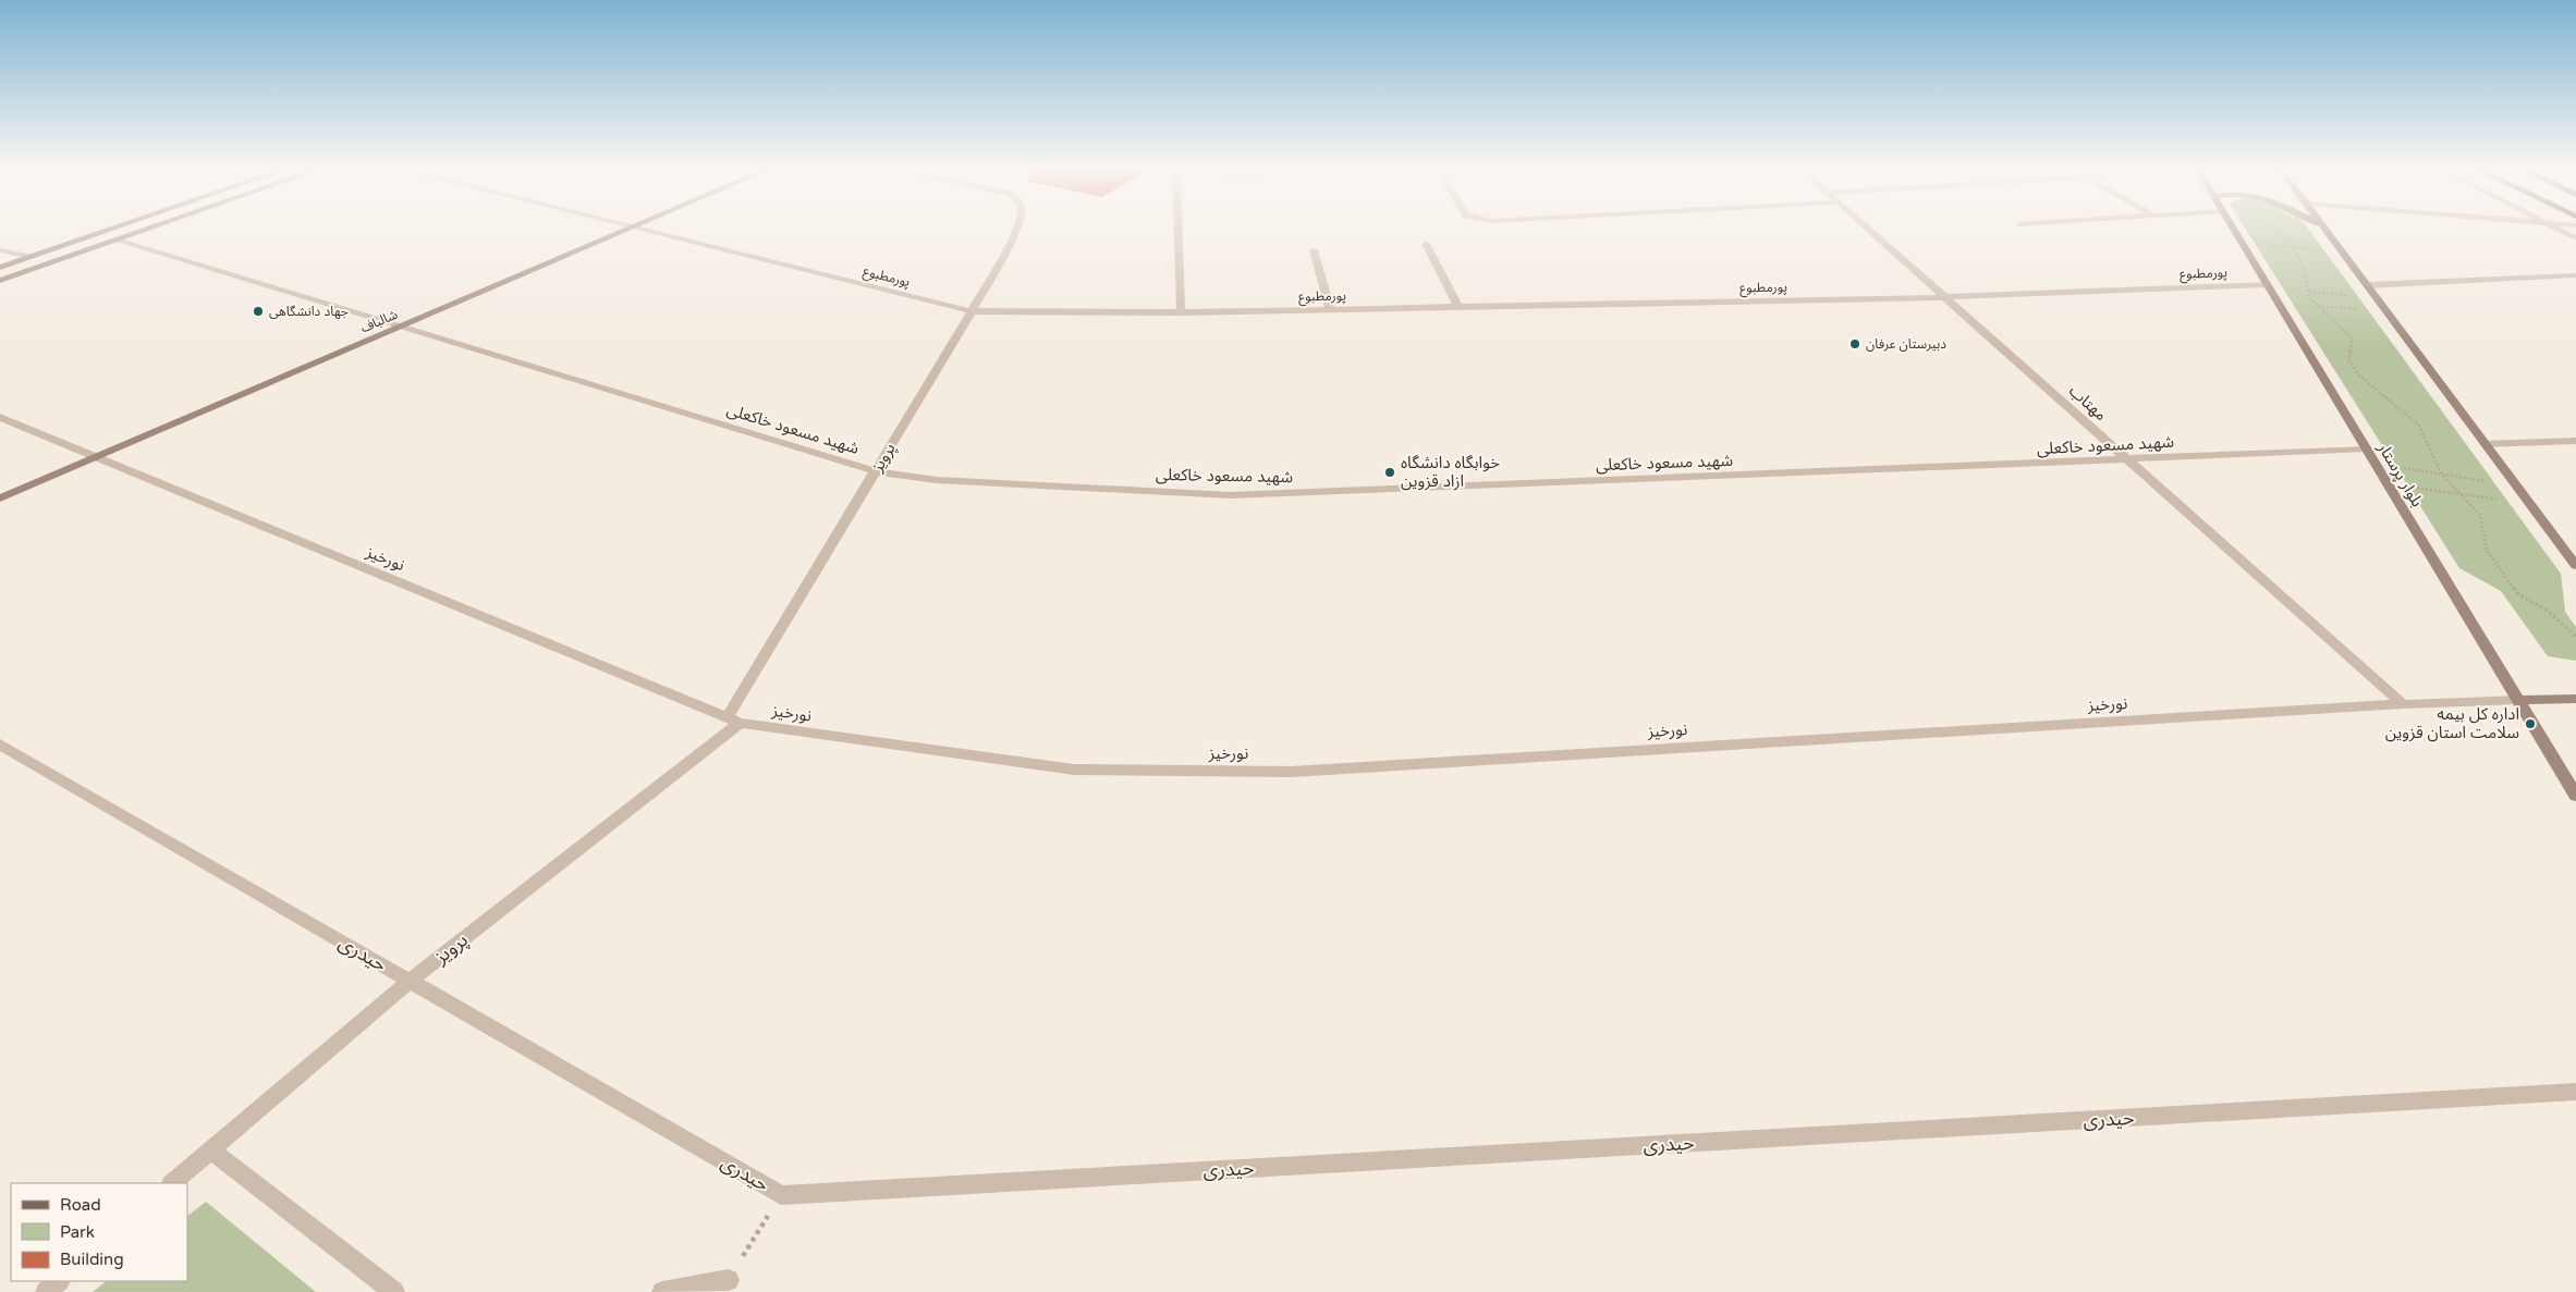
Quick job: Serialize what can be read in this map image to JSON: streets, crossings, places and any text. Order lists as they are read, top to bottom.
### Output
{
  "streets": {
    "street": [
      "پورمطبوع",
      "شالباف",
      "مهتاب",
      "شهید مسعود خاکعلی",
      "پرویز",
      "بلوار پرستار",
      "نورخیز",
      "حیدری"
    ]
  },
  "crossings": [
    ["پورمطبوع", "مهتاب"],
    ["پورمطبوع", "پرویز"],
    ["پورمطبوع", "بلوار پرستار"],
    ["شالباف", "شهید مسعود خاکعلی"],
    ["شالباف", "نورخیز"],
    ["مهتاب", "شهید مسعود خاکعلی"],
    ["مهتاب", "نورخیز"],
    ["شهید مسعود خاکعلی", "پرویز"],
    ["شهید مسعود خاکعلی", "بلوار پرستار"],
    ["پرویز", "نورخیز"],
    ["پرویز", "حیدری"],
    ["بلوار پرستار", "نورخیز"]
  ],
  "places": [
    "جهاد دانشگاهی",
    "دبیرستان عرفان",
    "خوابگاه دانشگاه ازاد قزوین",
    "اداره کل بیمه سلامت استان قزوین"
  ],
  "legend": ["Road", "Park", "Building"]
}
